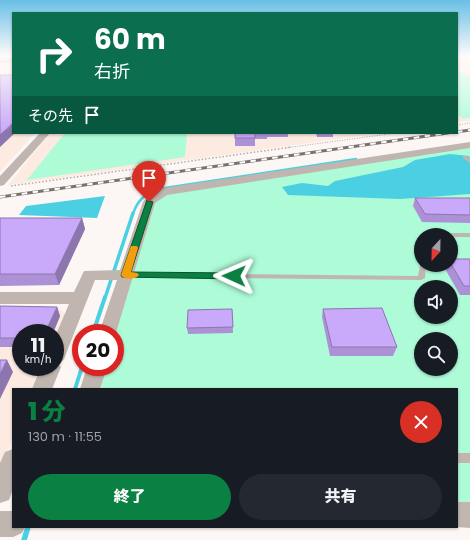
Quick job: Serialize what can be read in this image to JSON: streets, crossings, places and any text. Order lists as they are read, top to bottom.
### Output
{
  "north": "bottom",
  "page": {
    "turn": ["60 m", "右折"],
    "then": "その先",
    "speed": "11 km/h",
    "limit": "20",
    "heading": ["1 分", "130 m · 11:55"],
    "buttons": ["終了", "共有"]
  }
}
